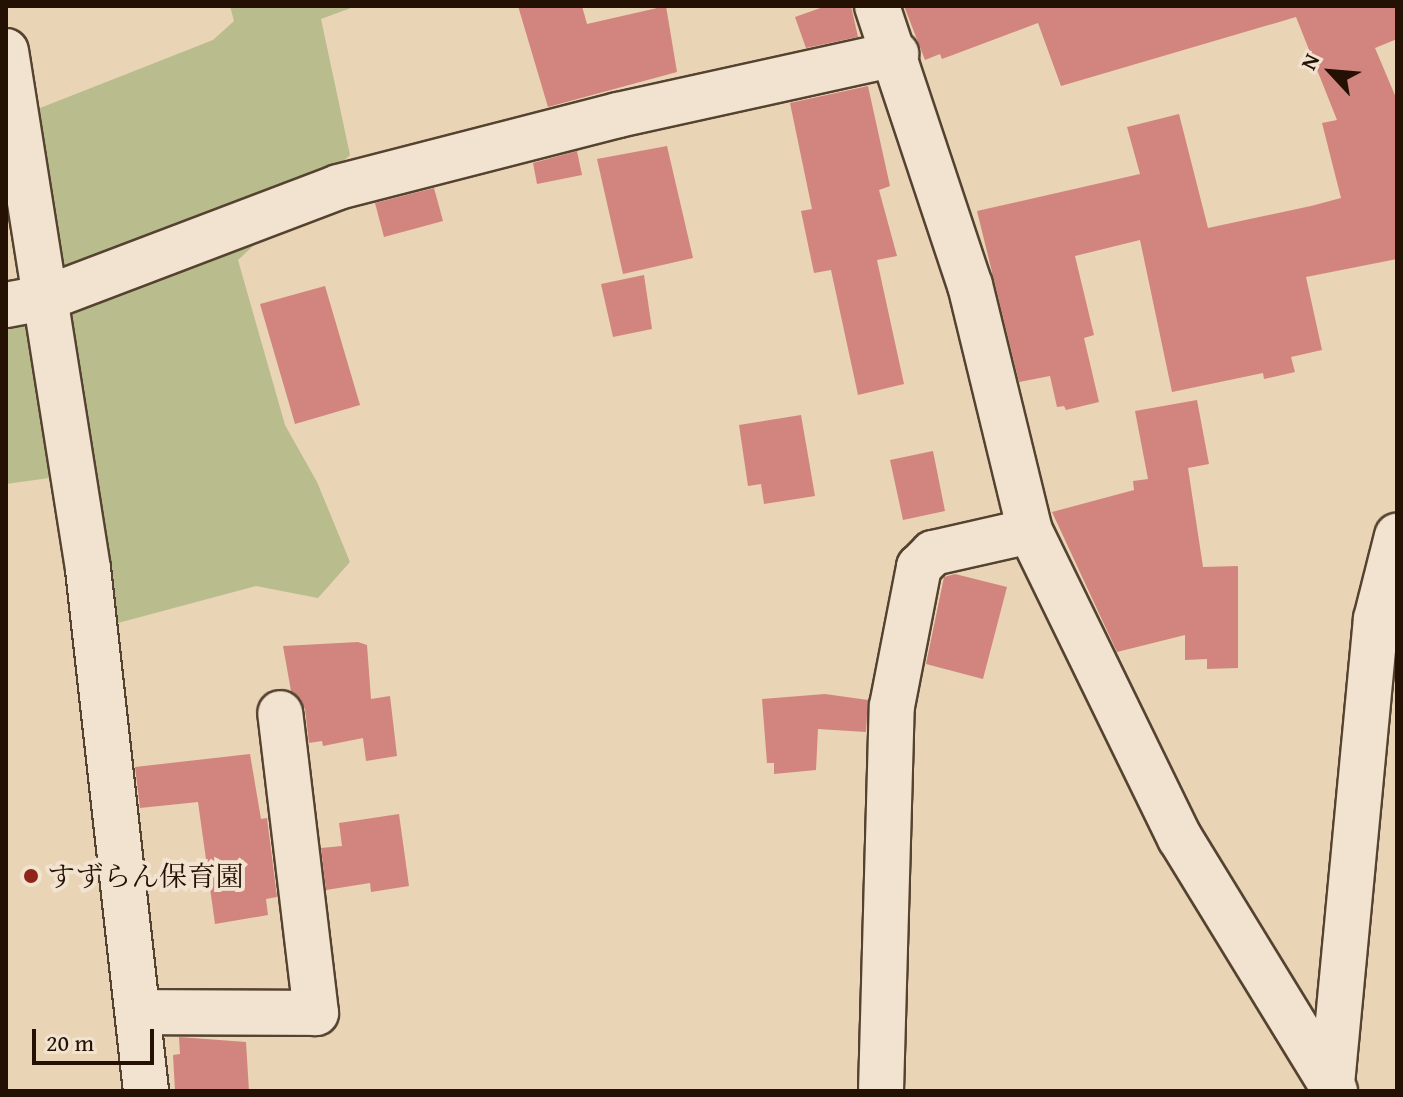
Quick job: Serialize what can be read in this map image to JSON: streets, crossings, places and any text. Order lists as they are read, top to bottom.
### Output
{
  "places": ["すずらん保育園"],
  "scale_bar": "20 m",
  "north": "top left"
}
